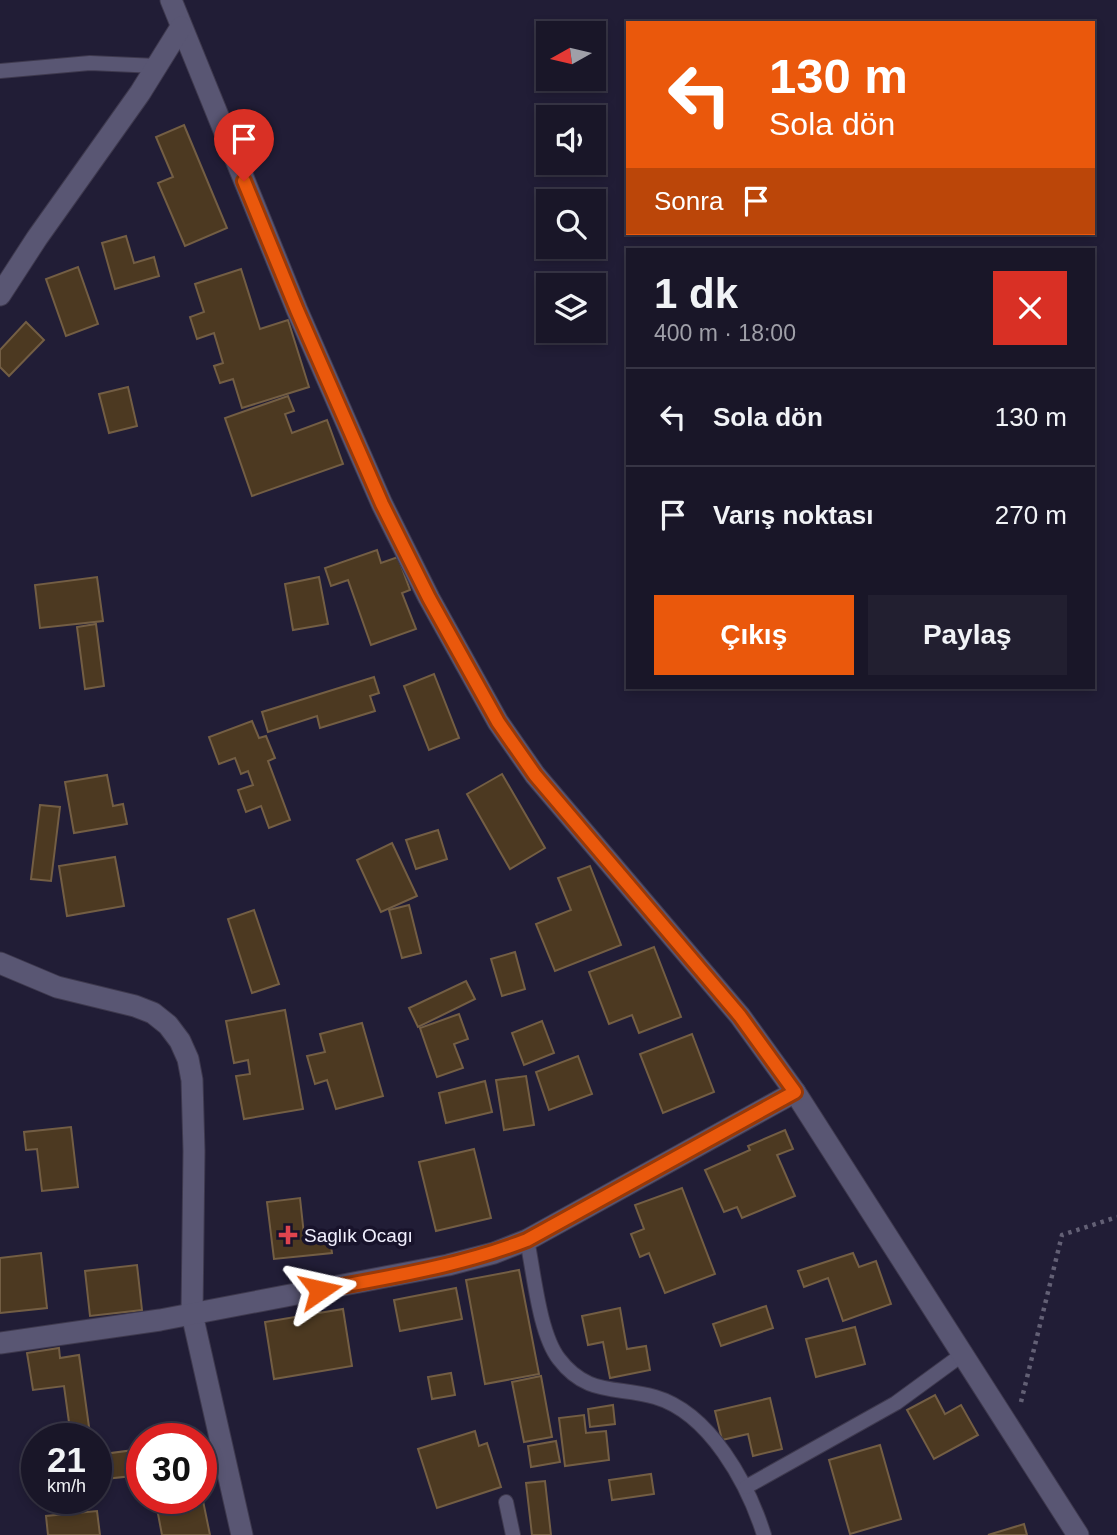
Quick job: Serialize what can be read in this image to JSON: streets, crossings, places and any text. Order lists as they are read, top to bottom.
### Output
{
  "places": {
    "health": ["Saglık Ocagı"]
  },
  "north": "left",
  "page": {
    "turn": ["130 m", "Sola dön"],
    "then": "Sonra",
    "heading": ["1 dk", "400 m · 18:00"],
    "list": [
      {
        "name": "Sola dön",
        "value": "130 m"
      },
      {
        "name": "Varış noktası",
        "value": "270 m"
      }
    ],
    "buttons": ["Çıkış", "Paylaş"],
    "speed": "21 km/h",
    "limit": "30"
  }
}
